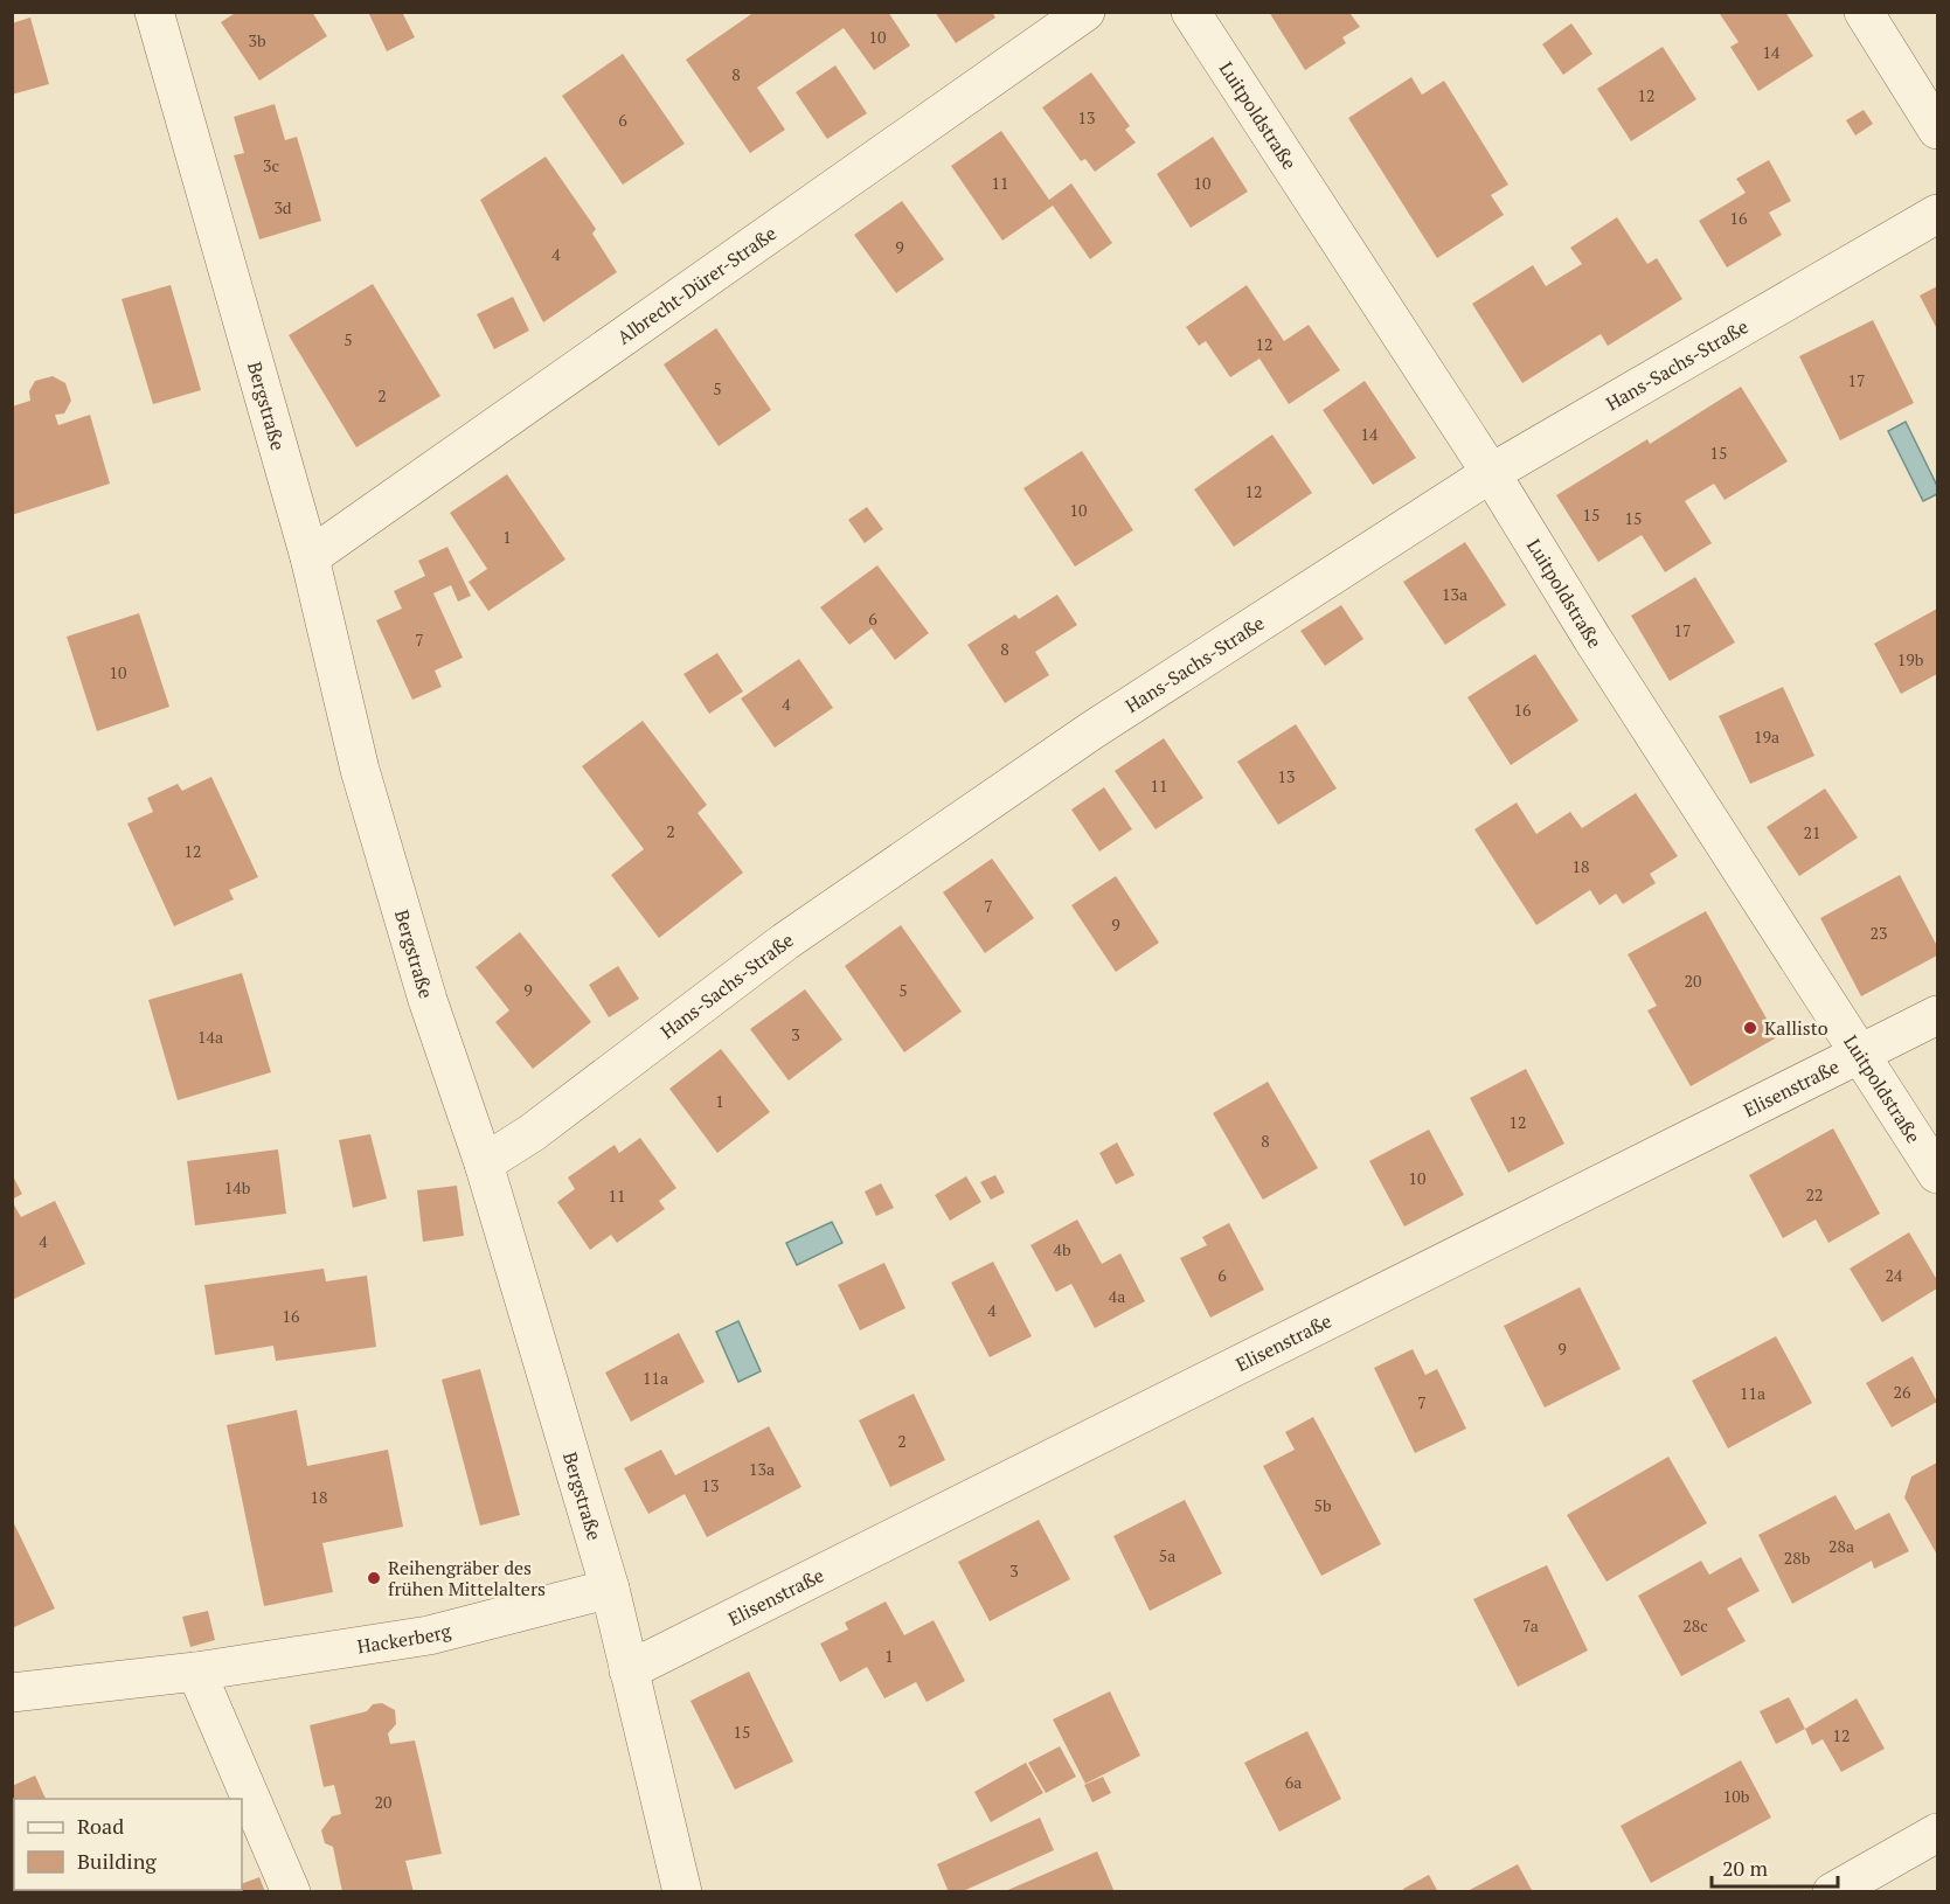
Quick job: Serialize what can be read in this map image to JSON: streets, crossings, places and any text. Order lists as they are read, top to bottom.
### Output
{
  "streets": {
    "street": [
      "Luitpoldstraße",
      "Albrecht-Dürer-Straße",
      "Hans-Sachs-Straße",
      "Bergstraße",
      "Elisenstraße",
      "Hackerberg"
    ]
  },
  "crossings": [
    ["Luitpoldstraße", "Hans-Sachs-Straße"],
    ["Luitpoldstraße", "Elisenstraße"],
    ["Albrecht-Dürer-Straße", "Bergstraße"],
    ["Hans-Sachs-Straße", "Bergstraße"],
    ["Bergstraße", "Elisenstraße"],
    ["Bergstraße", "Hackerberg"]
  ],
  "places": ["Kallisto", "Reihengräber des frühen Mittelalters"],
  "house_numbers": [
    "10",
    "3b",
    "14",
    "8",
    "12",
    "13",
    "6",
    "3c",
    "11",
    "10",
    "3d",
    "16",
    "9",
    "4",
    "5",
    "12",
    "17",
    "5",
    "2",
    "14",
    "15",
    "12",
    "10",
    "15",
    "15",
    "1",
    "13a",
    "6",
    "17",
    "7",
    "8",
    "19b",
    "10",
    "4",
    "16",
    "19a",
    "13",
    "11",
    "2",
    "21",
    "12",
    "18",
    "7",
    "9",
    "23",
    "20",
    "9",
    "5",
    "3",
    "14a",
    "1",
    "12",
    "8",
    "10",
    "14b",
    "22",
    "11",
    "4",
    "4b",
    "6",
    "24",
    "4a",
    "4",
    "16",
    "9",
    "11a",
    "26",
    "11a",
    "7",
    "2",
    "13a",
    "13",
    "18",
    "5b",
    "28a",
    "5a",
    "28b",
    "3",
    "7a",
    "28c",
    "1",
    "15",
    "12",
    "6a",
    "10b",
    "20"
  ],
  "legend": ["Road", "Building"],
  "scale_bar": "20 m"
}
